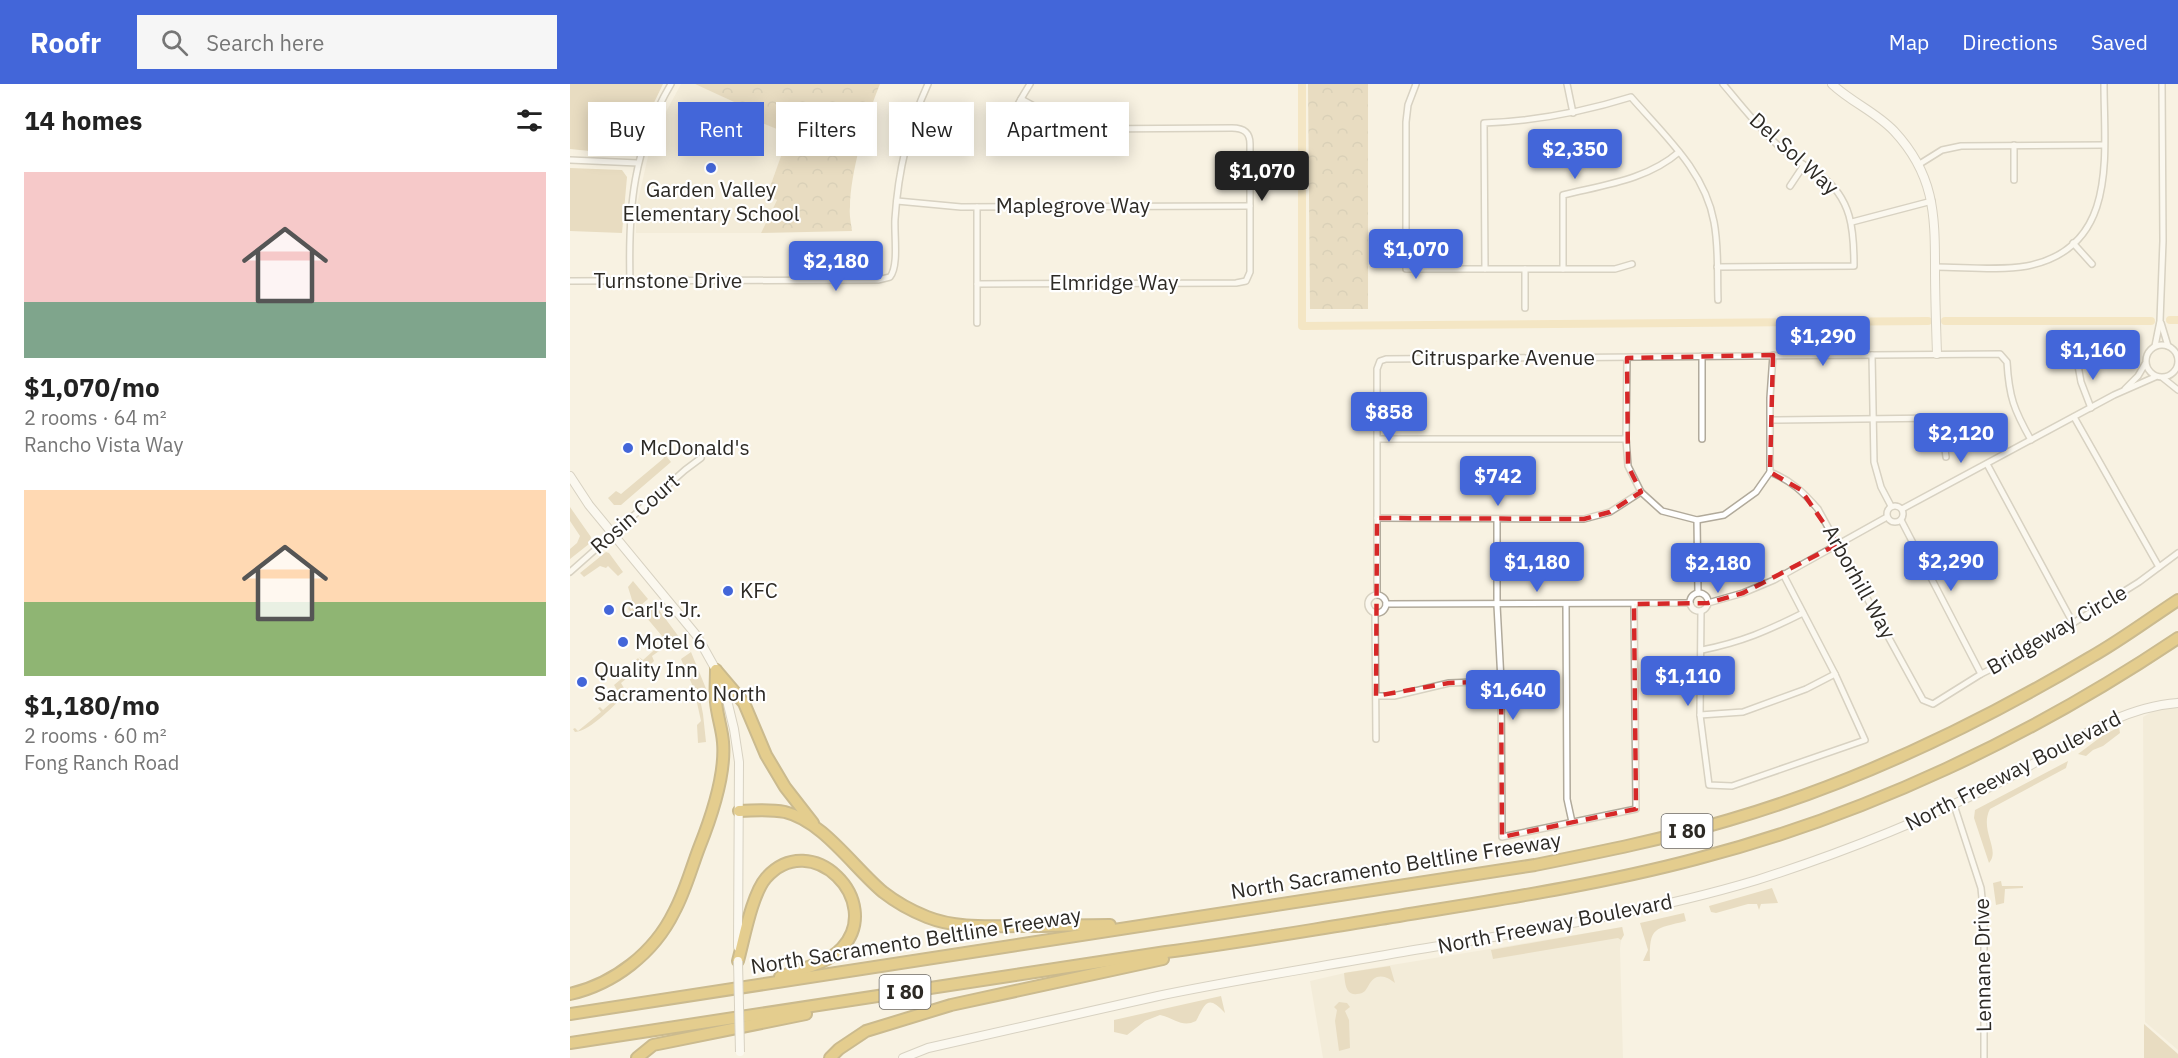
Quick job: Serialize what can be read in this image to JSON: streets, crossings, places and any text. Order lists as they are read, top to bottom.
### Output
{
  "streets": {
    "highway": ["I 80", "North Sacramento Beltline Freeway"],
    "street": [
      "Del Sol Way",
      "Maplegrove Way",
      "Turnstone Drive",
      "Elmridge Way",
      "Citrusparke Avenue",
      "Rosin Court",
      "Arborhill Way",
      "Bridgeway Circle",
      "North Freeway Boulevard",
      "Lennane Drive"
    ]
  },
  "crossings": [
    ["Maplegrove Way", "Turnstone Drive"],
    ["Maplegrove Way", "Elmridge Way"],
    ["Citrusparke Avenue", "Arborhill Way"],
    ["Arborhill Way", "Bridgeway Circle"],
    ["North Freeway Boulevard", "Lennane Drive"]
  ],
  "places": [
    "Garden Valley Elementary School",
    "McDonald's",
    "KFC",
    "Carl's Jr.",
    "Motel 6",
    "Quality Inn Sacramento North"
  ],
  "page": {
    "header": "Roofr",
    "search": "Search here",
    "nav": ["Map", "Directions", "Saved"],
    "heading": "14 homes",
    "chip": [
      "Buy",
      "Rent",
      "Filters",
      "New",
      "Apartment"
    ],
    "price": [
      "$2,350",
      "$1,070",
      "$1,070",
      "$2,180",
      "$1,290",
      "$1,160",
      "$858",
      "$2,120",
      "$742",
      "$2,290",
      "$1,180",
      "$2,180",
      "$1,110",
      "$1,640"
    ],
    "list": [
      {
        "name": "$1,070/mo",
        "note": "2 rooms · 64 m² · Rancho Vista Way"
      },
      {
        "name": "$1,180/mo",
        "note": "2 rooms · 60 m² · Fong Ranch Road"
      }
    ]
  }
}
